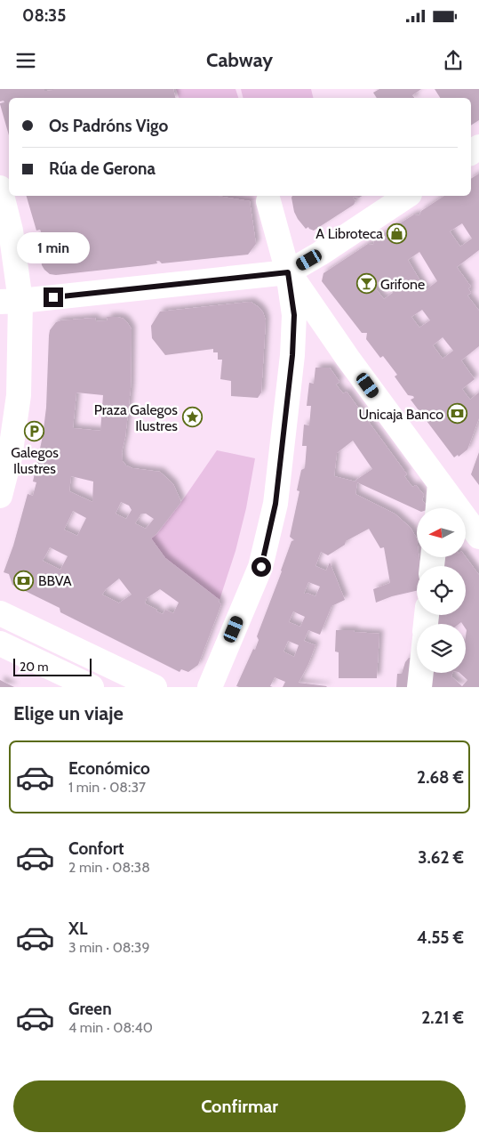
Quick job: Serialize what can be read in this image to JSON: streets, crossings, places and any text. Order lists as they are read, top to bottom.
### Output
{
  "places": {
    "shop": ["A Libroteca"],
    "bar": ["Grifone"],
    "bank": ["Unicaja Banco", "BBVA"],
    "place": ["Praza Galegos Ilustres"],
    "parking": ["Galegos Ilustres"]
  },
  "scale_bar": "20 m",
  "north": "left",
  "page": {
    "status": "08:35",
    "header": "Cabway",
    "banner": ["Os Padróns Vigo", "Rúa de Gerona"],
    "bubble": "1 min",
    "scale": "20 m",
    "heading": "Elige un viaje",
    "list": [
      {
        "name": "Económico",
        "note": "1 min · 08:37",
        "value": "2.68 €"
      },
      {
        "name": "Confort",
        "note": "2 min · 08:38",
        "value": "3.62 €"
      },
      {
        "name": "XL",
        "note": "3 min · 08:39",
        "value": "4.55 €"
      },
      {
        "name": "Green",
        "note": "4 min · 08:40",
        "value": "2.21 €"
      }
    ],
    "buttons": "Confirmar"
  }
}
